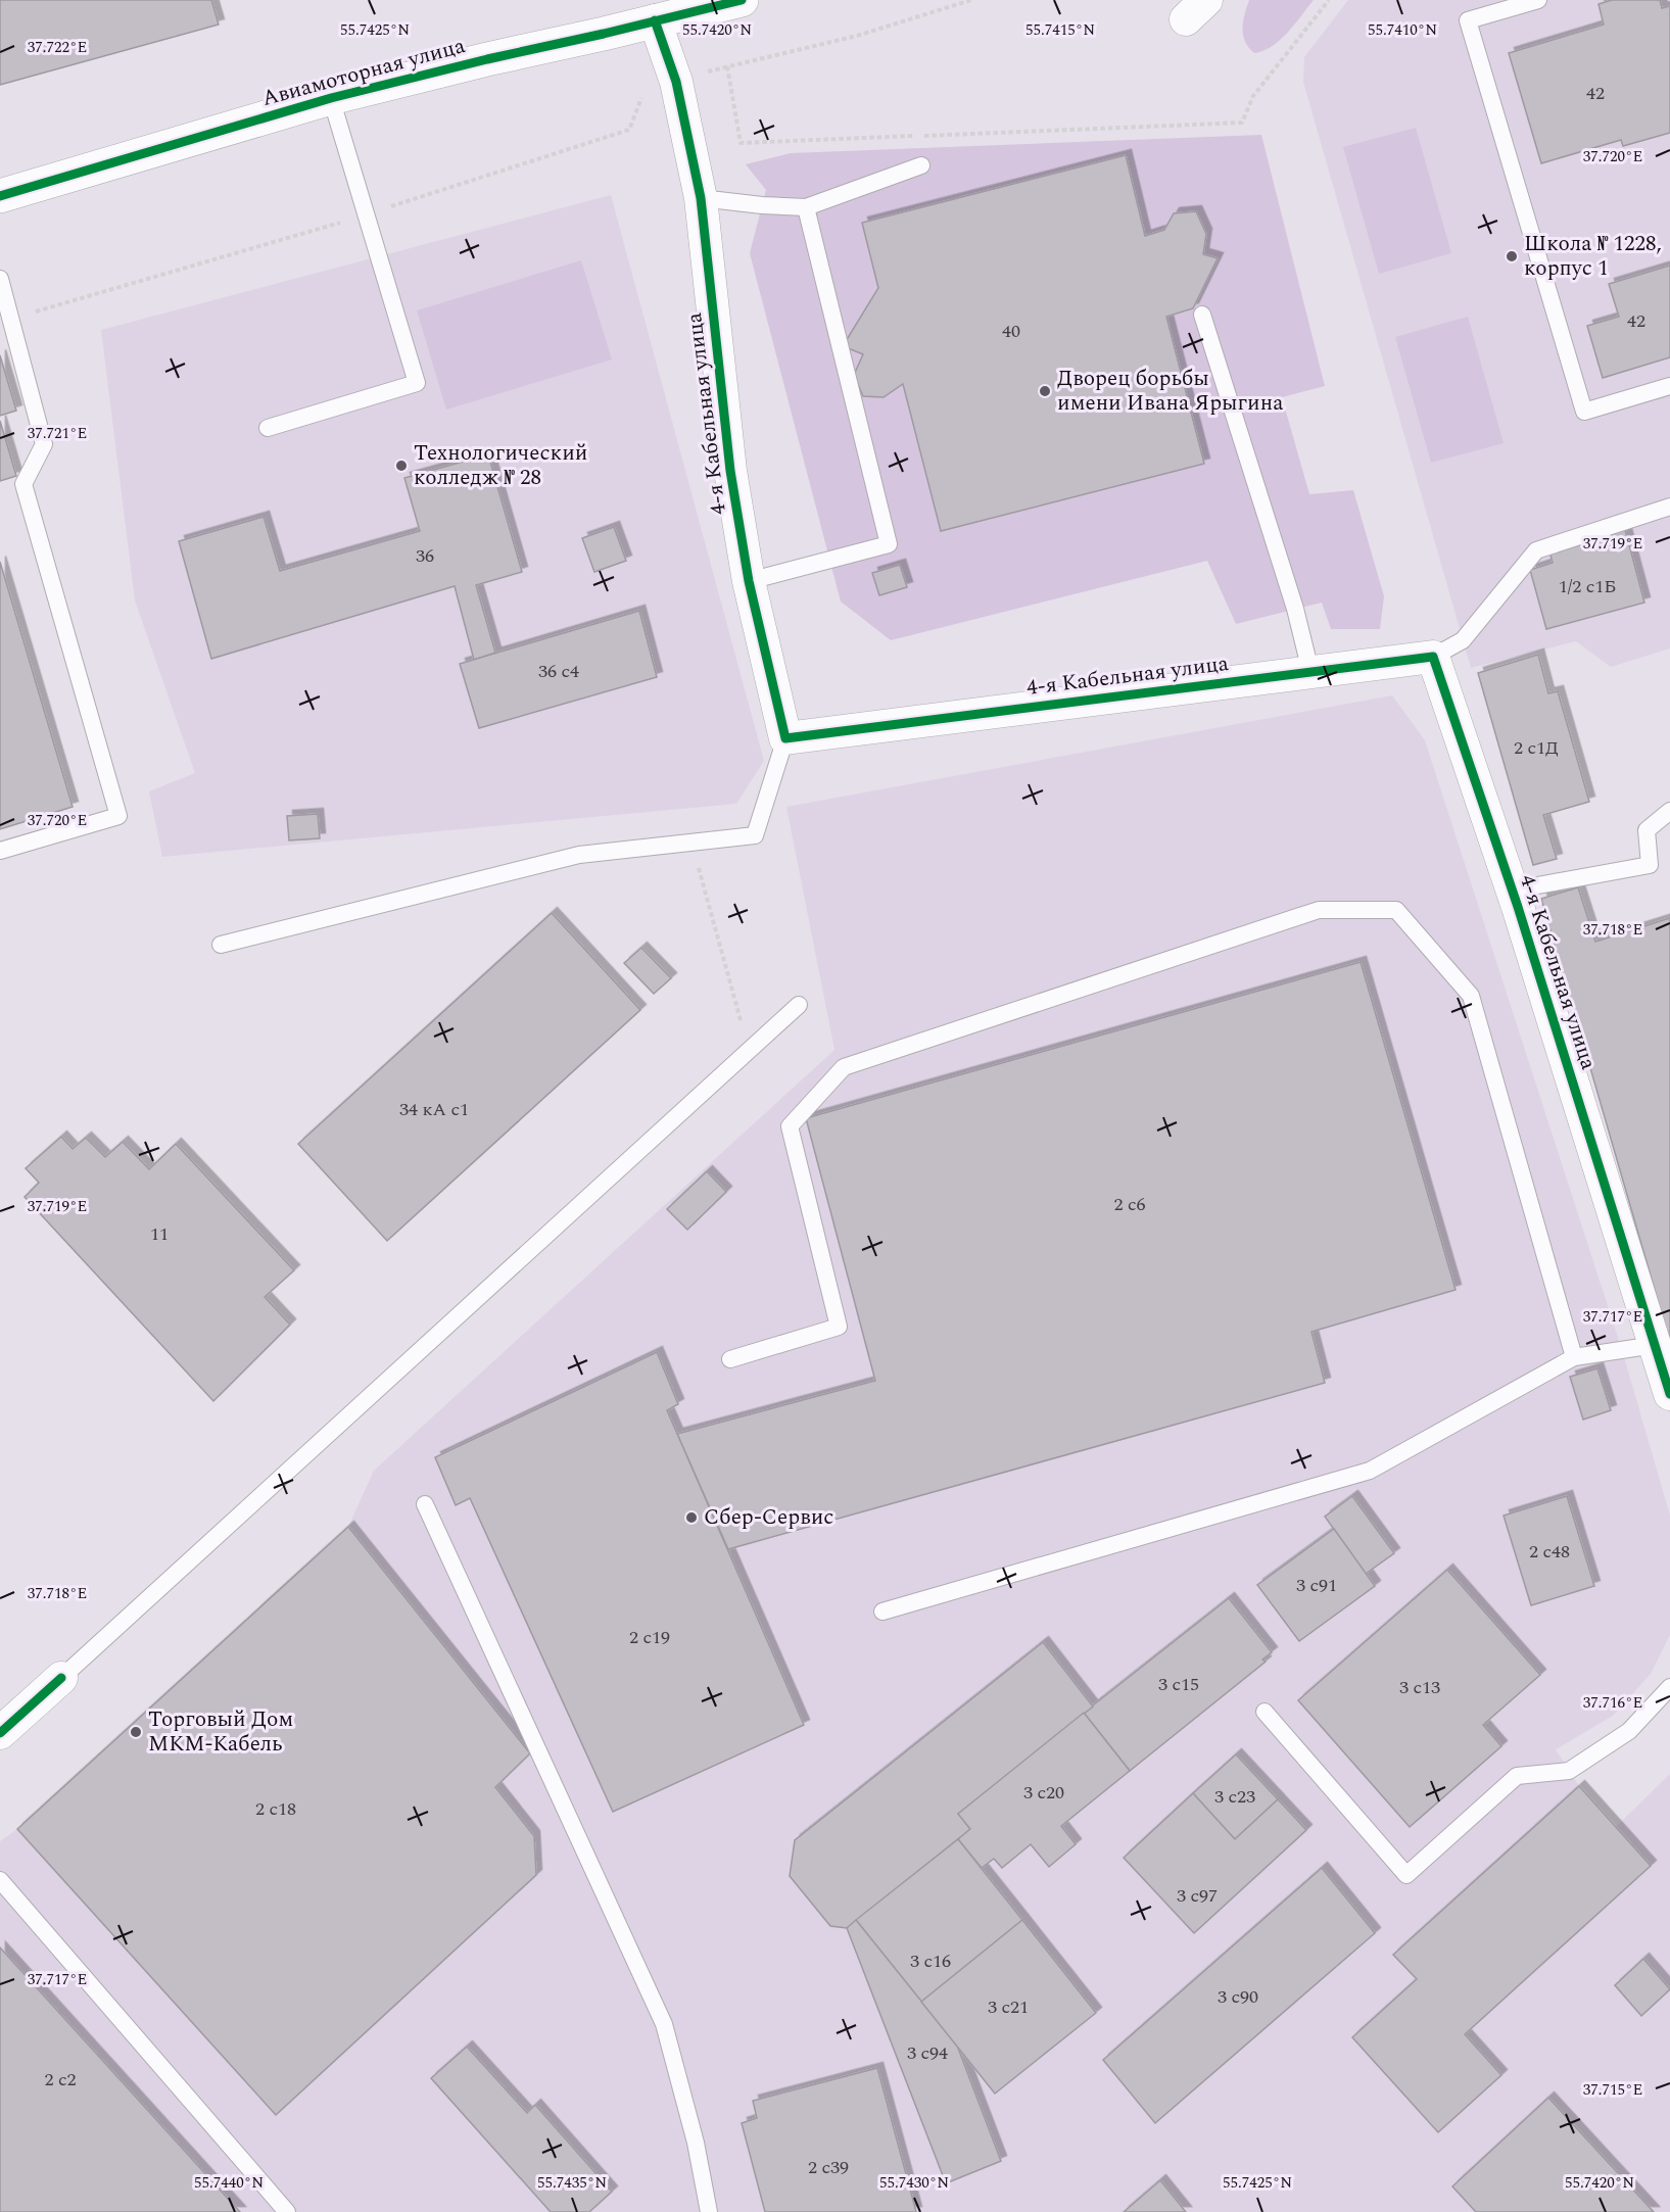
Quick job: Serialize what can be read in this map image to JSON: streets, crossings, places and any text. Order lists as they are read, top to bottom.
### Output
{
  "streets": {
    "street": ["Авиамоторная улица", "4-я Кабельная улица"]
  },
  "crossings": [
    ["Авиамоторная улица", "4-я Кабельная улица"]
  ],
  "places": [
    "Школа № 1228, корпус 1",
    "Дворец борьбы имени Ивана Ярыгина",
    "Технологический колледж № 28",
    "Сбер-Сервис",
    "Торговый Дом МКМ-Кабель"
  ],
  "house_numbers": [
    "42",
    "42",
    "40",
    "36",
    "1/2 с1Б",
    "36 с4",
    "2 с1Д",
    "34 кА с1",
    "2 с6",
    "11",
    "2 с48",
    "3 с91",
    "2 с19",
    "3 с15",
    "3 с13",
    "3 с20",
    "3 с23",
    "2 с18",
    "3 с97",
    "3 с16",
    "3 с90",
    "3 с21",
    "3 с94",
    "2 с2",
    "2 с39"
  ],
  "coordinates": [
    "55.7425°N",
    "55.7420°N",
    "55.7415°N",
    "55.7410°N",
    "37.722°E",
    "37.720°E",
    "37.721°E",
    "37.719°E",
    "37.718°E",
    "37.717°E",
    "37.716°E",
    "37.715°E",
    "55.7440°N",
    "55.7435°N",
    "55.7430°N"
  ]
}
